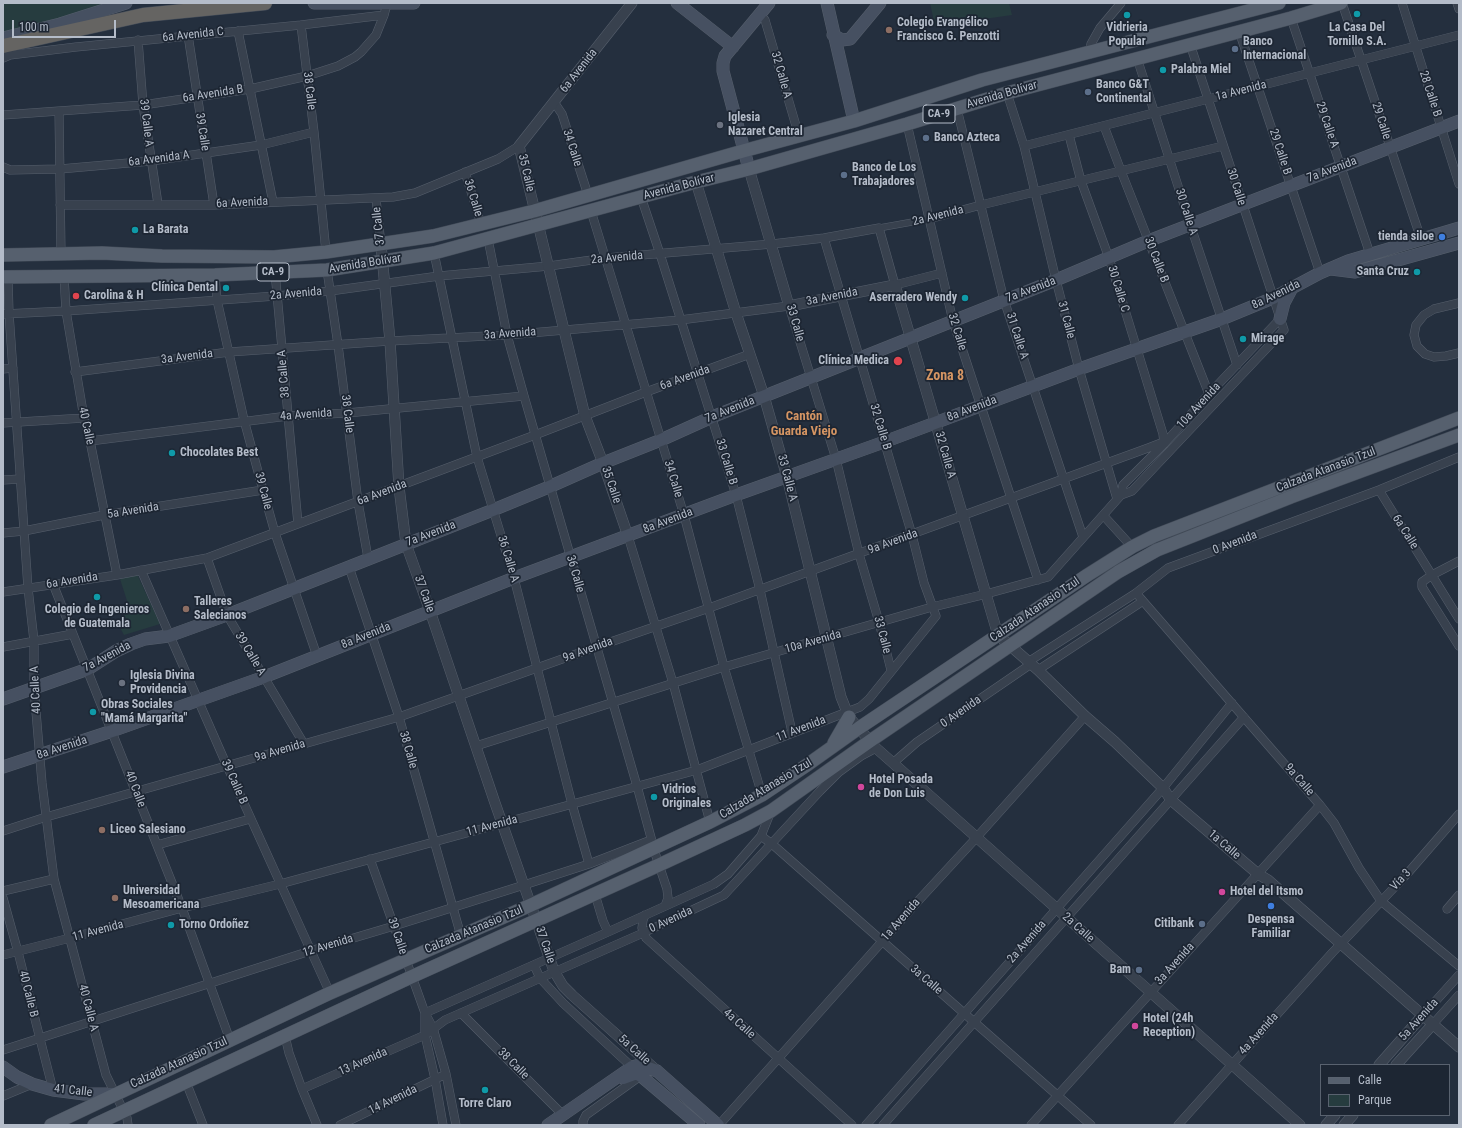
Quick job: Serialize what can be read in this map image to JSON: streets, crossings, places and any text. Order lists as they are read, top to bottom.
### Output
{
  "streets": {
    "main road": [
      "Avenida Bolívar",
      "CA-9",
      "7a Avenida",
      "8a Avenida",
      "33 Calle",
      "Calzada Atanasio Tzul",
      "5a Calle",
      "41 Calle"
    ],
    "street": [
      "6a Avenida C",
      "6a Avenida",
      "32 Calle A",
      "38 Calle",
      "1a Avenida",
      "6a Avenida B",
      "28 Calle B",
      "29 Calle",
      "39 Calle A",
      "29 Calle A",
      "39 Calle",
      "34 Calle",
      "29 Calle B",
      "6a Avenida A",
      "35 Calle",
      "30 Calle",
      "36 Calle",
      "30 Calle A",
      "2a Avenida",
      "37 Calle",
      "30 Calle B",
      "30 Calle C",
      "3a Avenida",
      "31 Calle",
      "32 Calle",
      "31 Calle A",
      "38 Calle A",
      "10a Avenida",
      "4a Avenida",
      "40 Calle",
      "32 Calle B",
      "33 Calle B",
      "33 Calle A",
      "5a Avenida",
      "6a Calle",
      "9a Avenida",
      "0 Avenida",
      "36 Calle A",
      "40 Calle A",
      "11 Avenida",
      "9a Calle",
      "39 Calle B",
      "1a Calle",
      "Vía 3",
      "2a Calle",
      "12 Avenida",
      "3a Calle",
      "40 Calle B",
      "4a Calle",
      "13 Avenida",
      "14 Avenida"
    ]
  },
  "crossings": [
    ["6a Avenida C", "38 Calle"],
    ["6a Avenida C", "6a Avenida B"],
    ["6a Avenida C", "39 Calle A"],
    ["6a Avenida C", "39 Calle"],
    ["6a Avenida", "38 Calle"],
    ["6a Avenida", "39 Calle A"],
    ["6a Avenida", "39 Calle"],
    ["6a Avenida", "34 Calle"],
    ["6a Avenida", "35 Calle"],
    ["6a Avenida", "36 Calle"],
    ["6a Avenida", "37 Calle"],
    ["6a Avenida", "38 Calle A"],
    ["6a Avenida", "40 Calle"],
    ["6a Avenida", "33 Calle B"],
    ["6a Avenida", "33 Calle A"],
    ["6a Avenida", "36 Calle A"],
    ["6a Avenida", "40 Calle A"],
    ["6a Avenida", "39 Calle B"],
    ["32 Calle A", "Avenida Bolívar"],
    ["32 Calle A", "7a Avenida"],
    ["32 Calle A", "2a Avenida"],
    ["32 Calle A", "8a Avenida"],
    ["32 Calle A", "3a Avenida"],
    ["32 Calle A", "10a Avenida"],
    ["32 Calle A", "Calzada Atanasio Tzul"],
    ["32 Calle A", "9a Avenida"],
    ["32 Calle A", "1a Calle"],
    ["38 Calle", "6a Avenida B"],
    ["38 Calle", "Avenida Bolívar"],
    ["38 Calle", "6a Avenida A"],
    ["38 Calle", "7a Avenida"],
    ["38 Calle", "2a Avenida"],
    ["38 Calle", "8a Avenida"],
    ["38 Calle", "3a Avenida"],
    ["38 Calle", "4a Avenida"],
    ["38 Calle", "Calzada Atanasio Tzul"],
    ["38 Calle", "9a Avenida"],
    ["38 Calle", "0 Avenida"],
    ["38 Calle", "11 Avenida"],
    ["38 Calle", "12 Avenida"],
    ["1a Avenida", "28 Calle B"],
    ["1a Avenida", "29 Calle"],
    ["1a Avenida", "29 Calle A"],
    ["1a Avenida", "29 Calle B"],
    ["1a Avenida", "30 Calle"],
    ["1a Avenida", "30 Calle A"],
    ["1a Avenida", "30 Calle B"],
    ["1a Avenida", "30 Calle C"],
    ["1a Avenida", "31 Calle"],
    ["1a Avenida", "1a Calle"],
    ["1a Avenida", "2a Calle"],
    ["1a Avenida", "3a Calle"],
    ["1a Avenida", "4a Calle"],
    ["1a Avenida", "5a Calle"],
    ["6a Avenida B", "39 Calle A"],
    ["6a Avenida B", "39 Calle"],
    ["28 Calle B", "7a Avenida"],
    ["Avenida Bolívar", "29 Calle"],
    ["Avenida Bolívar", "29 Calle A"],
    ["Avenida Bolívar", "39 Calle"],
    ["Avenida Bolívar", "34 Calle"],
    ["Avenida Bolívar", "29 Calle B"],
    ["Avenida Bolívar", "35 Calle"],
    ["Avenida Bolívar", "30 Calle"],
    ["Avenida Bolívar", "36 Calle"],
    ["Avenida Bolívar", "30 Calle A"],
    ["Avenida Bolívar", "37 Calle"],
    ["Avenida Bolívar", "31 Calle"],
    ["Avenida Bolívar", "33 Calle"],
    ["Avenida Bolívar", "32 Calle"],
    ["Avenida Bolívar", "31 Calle A"],
    ["Avenida Bolívar", "38 Calle A"],
    ["Avenida Bolívar", "40 Calle"],
    ["Avenida Bolívar", "33 Calle B"],
    ["Avenida Bolívar", "33 Calle A"],
    ["Avenida Bolívar", "36 Calle A"],
    ["Avenida Bolívar", "40 Calle A"],
    ["29 Calle", "7a Avenida"],
    ["29 Calle", "8a Avenida"],
    ["39 Calle A", "6a Avenida A"],
    ["39 Calle A", "7a Avenida"],
    ["39 Calle A", "8a Avenida"],
    ["39 Calle A", "9a Avenida"],
    ["29 Calle A", "7a Avenida"],
    ["29 Calle A", "8a Avenida"],
    ["39 Calle", "6a Avenida A"],
    ["39 Calle", "7a Avenida"],
    ["39 Calle", "2a Avenida"],
    ["39 Calle", "8a Avenida"],
    ["39 Calle", "3a Avenida"],
    ["39 Calle", "4a Avenida"],
    ["39 Calle", "Calzada Atanasio Tzul"],
    ["39 Calle", "5a Avenida"],
    ["39 Calle", "0 Avenida"],
    ["39 Calle", "11 Avenida"],
    ["39 Calle", "12 Avenida"],
    ["39 Calle", "13 Avenida"],
    ["39 Calle", "14 Avenida"],
    ["34 Calle", "7a Avenida"],
    ["34 Calle", "2a Avenida"],
    ["34 Calle", "8a Avenida"],
    ["34 Calle", "3a Avenida"],
    ["34 Calle", "10a Avenida"],
    ["34 Calle", "Calzada Atanasio Tzul"],
    ["34 Calle", "9a Avenida"],
    ["34 Calle", "11 Avenida"],
    ["29 Calle B", "7a Avenida"],
    ["29 Calle B", "8a Avenida"],
    ["7a Avenida", "35 Calle"],
    ["7a Avenida", "30 Calle"],
    ["7a Avenida", "36 Calle"],
    ["7a Avenida", "30 Calle A"],
    ["7a Avenida", "37 Calle"],
    ["7a Avenida", "30 Calle B"],
    ["7a Avenida", "30 Calle C"],
    ["7a Avenida", "31 Calle"],
    ["7a Avenida", "33 Calle"],
    ["7a Avenida", "32 Calle"],
    ["7a Avenida", "31 Calle A"],
    ["7a Avenida", "40 Calle"],
    ["7a Avenida", "32 Calle B"],
    ["7a Avenida", "33 Calle B"],
    ["7a Avenida", "33 Calle A"],
    ["7a Avenida", "36 Calle A"],
    ["7a Avenida", "40 Calle A"],
    ["7a Avenida", "39 Calle B"],
    ["35 Calle", "2a Avenida"],
    ["35 Calle", "8a Avenida"],
    ["35 Calle", "3a Avenida"],
    ["35 Calle", "10a Avenida"],
    ["35 Calle", "Calzada Atanasio Tzul"],
    ["35 Calle", "9a Avenida"],
    ["35 Calle", "11 Avenida"],
    ["30 Calle", "2a Avenida"],
    ["30 Calle", "8a Avenida"],
    ["30 Calle", "10a Avenida"],
    ["36 Calle", "2a Avenida"],
    ["36 Calle", "8a Avenida"],
    ["36 Calle", "3a Avenida"],
    ["36 Calle", "10a Avenida"],
    ["36 Calle", "4a Avenida"],
    ["36 Calle", "Calzada Atanasio Tzul"],
    ["36 Calle", "9a Avenida"],
    ["36 Calle", "0 Avenida"],
    ["36 Calle", "11 Avenida"],
    ["36 Calle", "12 Avenida"],
    ["30 Calle A", "2a Avenida"],
    ["30 Calle A", "8a Avenida"],
    ["30 Calle A", "10a Avenida"],
    ["2a Avenida", "37 Calle"],
    ["2a Avenida", "30 Calle B"],
    ["2a Avenida", "30 Calle C"],
    ["2a Avenida", "31 Calle"],
    ["2a Avenida", "33 Calle"],
    ["2a Avenida", "32 Calle"],
    ["2a Avenida", "31 Calle A"],
    ["2a Avenida", "38 Calle A"],
    ["2a Avenida", "40 Calle"],
    ["2a Avenida", "32 Calle B"],
    ["2a Avenida", "33 Calle B"],
    ["2a Avenida", "33 Calle A"],
    ["2a Avenida", "36 Calle A"],
    ["2a Avenida", "40 Calle A"],
    ["2a Avenida", "9a Calle"],
    ["2a Avenida", "1a Calle"],
    ["2a Avenida", "2a Calle"],
    ["2a Avenida", "3a Calle"],
    ["37 Calle", "8a Avenida"],
    ["37 Calle", "3a Avenida"],
    ["37 Calle", "10a Avenida"],
    ["37 Calle", "4a Avenida"],
    ["37 Calle", "Calzada Atanasio Tzul"],
    ["37 Calle", "9a Avenida"],
    ["37 Calle", "0 Avenida"],
    ["37 Calle", "11 Avenida"],
    ["37 Calle", "12 Avenida"],
    ["37 Calle", "5a Calle"],
    ["30 Calle B", "8a Avenida"],
    ["30 Calle B", "10a Avenida"],
    ["30 Calle C", "8a Avenida"],
    ["30 Calle C", "10a Avenida"],
    ["30 Calle C", "9a Avenida"],
    ["8a Avenida", "31 Calle"],
    ["8a Avenida", "33 Calle"],
    ["8a Avenida", "32 Calle"],
    ["8a Avenida", "31 Calle A"],
    ["8a Avenida", "40 Calle"],
    ["8a Avenida", "32 Calle B"],
    ["8a Avenida", "33 Calle B"],
    ["8a Avenida", "33 Calle A"],
    ["8a Avenida", "36 Calle A"],
    ["8a Avenida", "40 Calle A"],
    ["8a Avenida", "39 Calle B"],
    ["3a Avenida", "33 Calle"],
    ["3a Avenida", "32 Calle"],
    ["3a Avenida", "38 Calle A"],
    ["3a Avenida", "40 Calle"],
    ["3a Avenida", "32 Calle B"],
    ["3a Avenida", "33 Calle B"],
    ["3a Avenida", "33 Calle A"],
    ["3a Avenida", "36 Calle A"],
    ["3a Avenida", "9a Calle"],
    ["3a Avenida", "1a Calle"],
    ["3a Avenida", "2a Calle"],
    ["3a Avenida", "3a Calle"],
    ["31 Calle", "10a Avenida"],
    ["31 Calle", "9a Avenida"],
    ["33 Calle", "10a Avenida"],
    ["33 Calle", "9a Avenida"],
    ["33 Calle", "11 Avenida"],
    ["32 Calle", "10a Avenida"],
    ["32 Calle", "9a Avenida"],
    ["31 Calle A", "10a Avenida"],
    ["31 Calle A", "9a Avenida"],
    ["38 Calle A", "4a Avenida"],
    ["10a Avenida", "32 Calle B"],
    ["10a Avenida", "33 Calle B"],
    ["10a Avenida", "33 Calle A"],
    ["10a Avenida", "9a Avenida"],
    ["10a Avenida", "36 Calle A"],
    ["4a Avenida", "40 Calle"],
    ["4a Avenida", "36 Calle A"],
    ["4a Avenida", "1a Calle"],
    ["4a Avenida", "Vía 3"],
    ["4a Avenida", "2a Calle"],
    ["40 Calle", "Calzada Atanasio Tzul"],
    ["40 Calle", "5a Avenida"],
    ["40 Calle", "9a Avenida"],
    ["40 Calle", "11 Avenida"],
    ["40 Calle", "12 Avenida"],
    ["32 Calle B", "9a Avenida"],
    ["32 Calle B", "11 Avenida"],
    ["33 Calle B", "9a Avenida"],
    ["33 Calle B", "11 Avenida"],
    ["Calzada Atanasio Tzul", "33 Calle A"],
    ["Calzada Atanasio Tzul", "0 Avenida"],
    ["Calzada Atanasio Tzul", "40 Calle A"],
    ["Calzada Atanasio Tzul", "39 Calle B"],
    ["Calzada Atanasio Tzul", "1a Calle"],
    ["Calzada Atanasio Tzul", "2a Calle"],
    ["Calzada Atanasio Tzul", "12 Avenida"],
    ["Calzada Atanasio Tzul", "41 Calle"],
    ["33 Calle A", "9a Avenida"],
    ["33 Calle A", "11 Avenida"],
    ["33 Calle A", "2a Calle"],
    ["5a Avenida", "40 Calle A"],
    ["5a Avenida", "1a Calle"],
    ["6a Calle", "0 Avenida"],
    ["9a Avenida", "36 Calle A"],
    ["9a Avenida", "40 Calle A"],
    ["9a Avenida", "39 Calle B"],
    ["0 Avenida", "9a Calle"],
    ["0 Avenida", "1a Calle"],
    ["0 Avenida", "2a Calle"],
    ["0 Avenida", "3a Calle"],
    ["0 Avenida", "4a Calle"],
    ["0 Avenida", "5a Calle"],
    ["0 Avenida", "13 Avenida"],
    ["36 Calle A", "11 Avenida"],
    ["36 Calle A", "12 Avenida"],
    ["40 Calle A", "11 Avenida"],
    ["40 Calle A", "12 Avenida"],
    ["40 Calle A", "41 Calle"],
    ["11 Avenida", "39 Calle B"],
    ["11 Avenida", "40 Calle B"],
    ["9a Calle", "Vía 3"],
    ["39 Calle B", "12 Avenida"],
    ["1a Calle", "Vía 3"],
    ["12 Avenida", "40 Calle B"],
    ["40 Calle B", "41 Calle"]
  ],
  "districts": ["Zona 8", "Cantón Guarda Viejo"],
  "places": [
    "La Casa Del Tornillo S.A.",
    "Vidrieria Popular",
    "Colegio Evangélico Francisco G. Penzotti",
    "Banco Internacional",
    "Palabra Miel",
    "Banco G&T Continental",
    "Iglesia Nazaret Central",
    "Banco Azteca",
    "Banco de Los Trabajadores",
    "La Barata",
    "tienda siloe",
    "Santa Cruz",
    "Clínica Dental",
    "Carolina & H",
    "Aserradero Wendy",
    "Mirage",
    "Clínica Medica",
    "Chocolates Best",
    "Colegio de Ingenieros de Guatemala",
    "Talleres Salecianos",
    "Iglesia Divina Providencia",
    "Obras Sociales \"Mamá Margarita\"",
    "Hotel Posada de Don Luis",
    "Vidrios Originales",
    "Liceo Salesiano",
    "Hotel del Itsmo",
    "Universidad Mesoamericana",
    "Despensa Familiar",
    "Citibank",
    "Torno Ordoñez",
    "Bam",
    "Hotel (24h Reception)",
    "Torre Claro"
  ],
  "legend": ["Calle", "Parque"],
  "scale_bar": "100 m"
}
